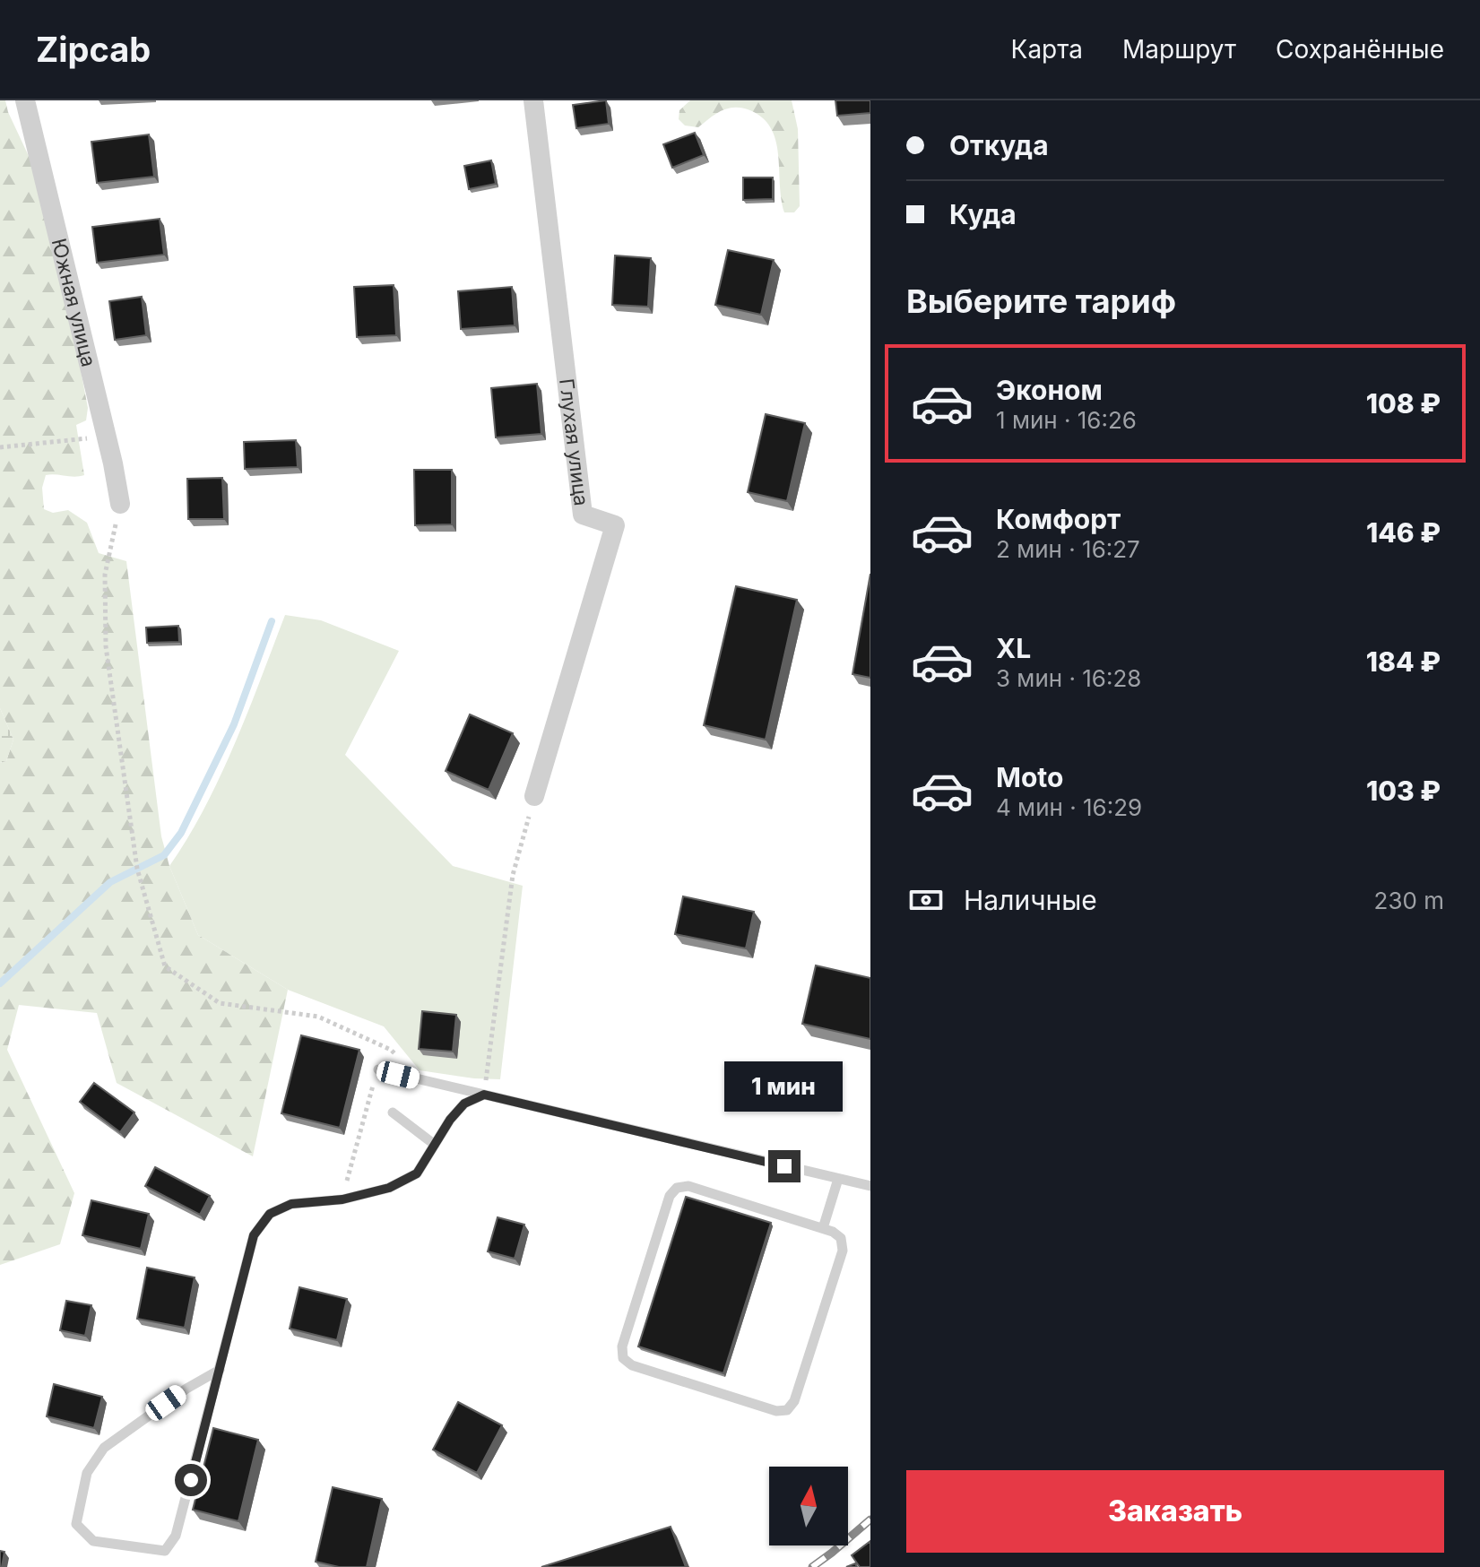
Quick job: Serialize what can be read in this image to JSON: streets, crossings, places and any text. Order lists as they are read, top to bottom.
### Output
{
  "streets": {
    "street": ["Южная улица", "Глухая улица"]
  },
  "north": "top",
  "page": {
    "header": "Zipcab",
    "nav": ["Карта", "Маршрут", "Сохранённые"],
    "banner": ["Откуда", "Куда"],
    "heading": "Выберите тариф",
    "list": [
      {
        "name": "Эконом",
        "note": "1 мин · 16:26",
        "value": "108 ₽"
      },
      {
        "name": "Комфорт",
        "note": "2 мин · 16:27",
        "value": "146 ₽"
      },
      {
        "name": "XL",
        "note": "3 мин · 16:28",
        "value": "184 ₽"
      },
      {
        "name": "Moto",
        "note": "4 мин · 16:29",
        "value": "103 ₽"
      }
    ],
    "pay": ["Наличные", "230 m"],
    "bubble": "1 мин",
    "buttons": "Заказать"
  }
}
